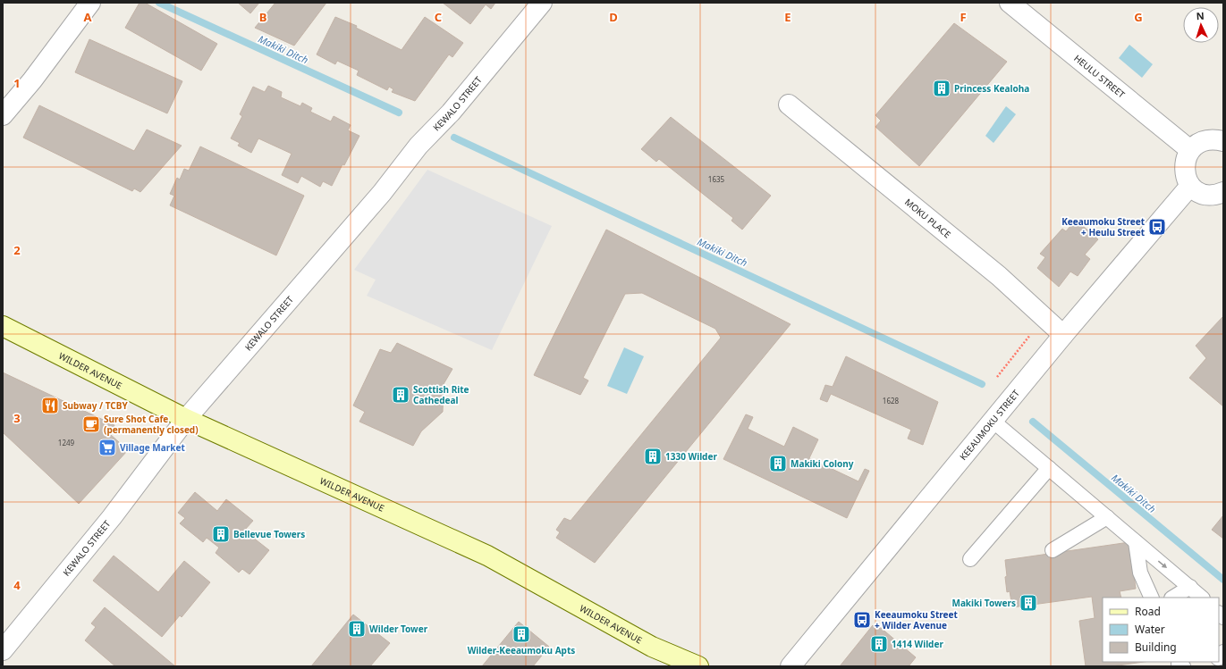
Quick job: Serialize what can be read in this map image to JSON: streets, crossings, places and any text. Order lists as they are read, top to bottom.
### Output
{
  "streets": {
    "main road": ["WILDER AVENUE"],
    "street": [
      "HEULU STREET",
      "KEWALO STREET",
      "MOKU PLACE",
      "KEEAUMOKU STREET"
    ]
  },
  "crossings": [
    ["KEWALO STREET", "WILDER AVENUE"],
    ["MOKU PLACE", "KEEAUMOKU STREET"]
  ],
  "water": ["Makiki Ditch"],
  "places": {
    "building": [
      "Princess Kealoha",
      "Scottish Rite Cathedeal",
      "1330 Wilder",
      "Makiki Colony",
      "Bellevue Towers",
      "Makiki Towers",
      "Wilder Tower",
      "Wilder-Keeaumoku Apts",
      "1414 Wilder"
    ],
    "bus stop": ["Keeaumoku Street + Heulu Street", "Keeaumoku Street + Wilder Avenue"],
    "restaurant": ["Subway / TCBY"],
    "cafe": ["Sure Shot Cafe (permanently closed)"],
    "supermarket": ["Village Market"]
  },
  "house_numbers": ["1635", "1628", "1249"],
  "legend": ["Road", "Water", "Building"],
  "north": "top",
  "grid": {
    "columns": [
      "A",
      "B",
      "C",
      "D",
      "E",
      "F",
      "G"
    ],
    "rows": [
      "1",
      "2",
      "3",
      "4"
    ]
  }
}
